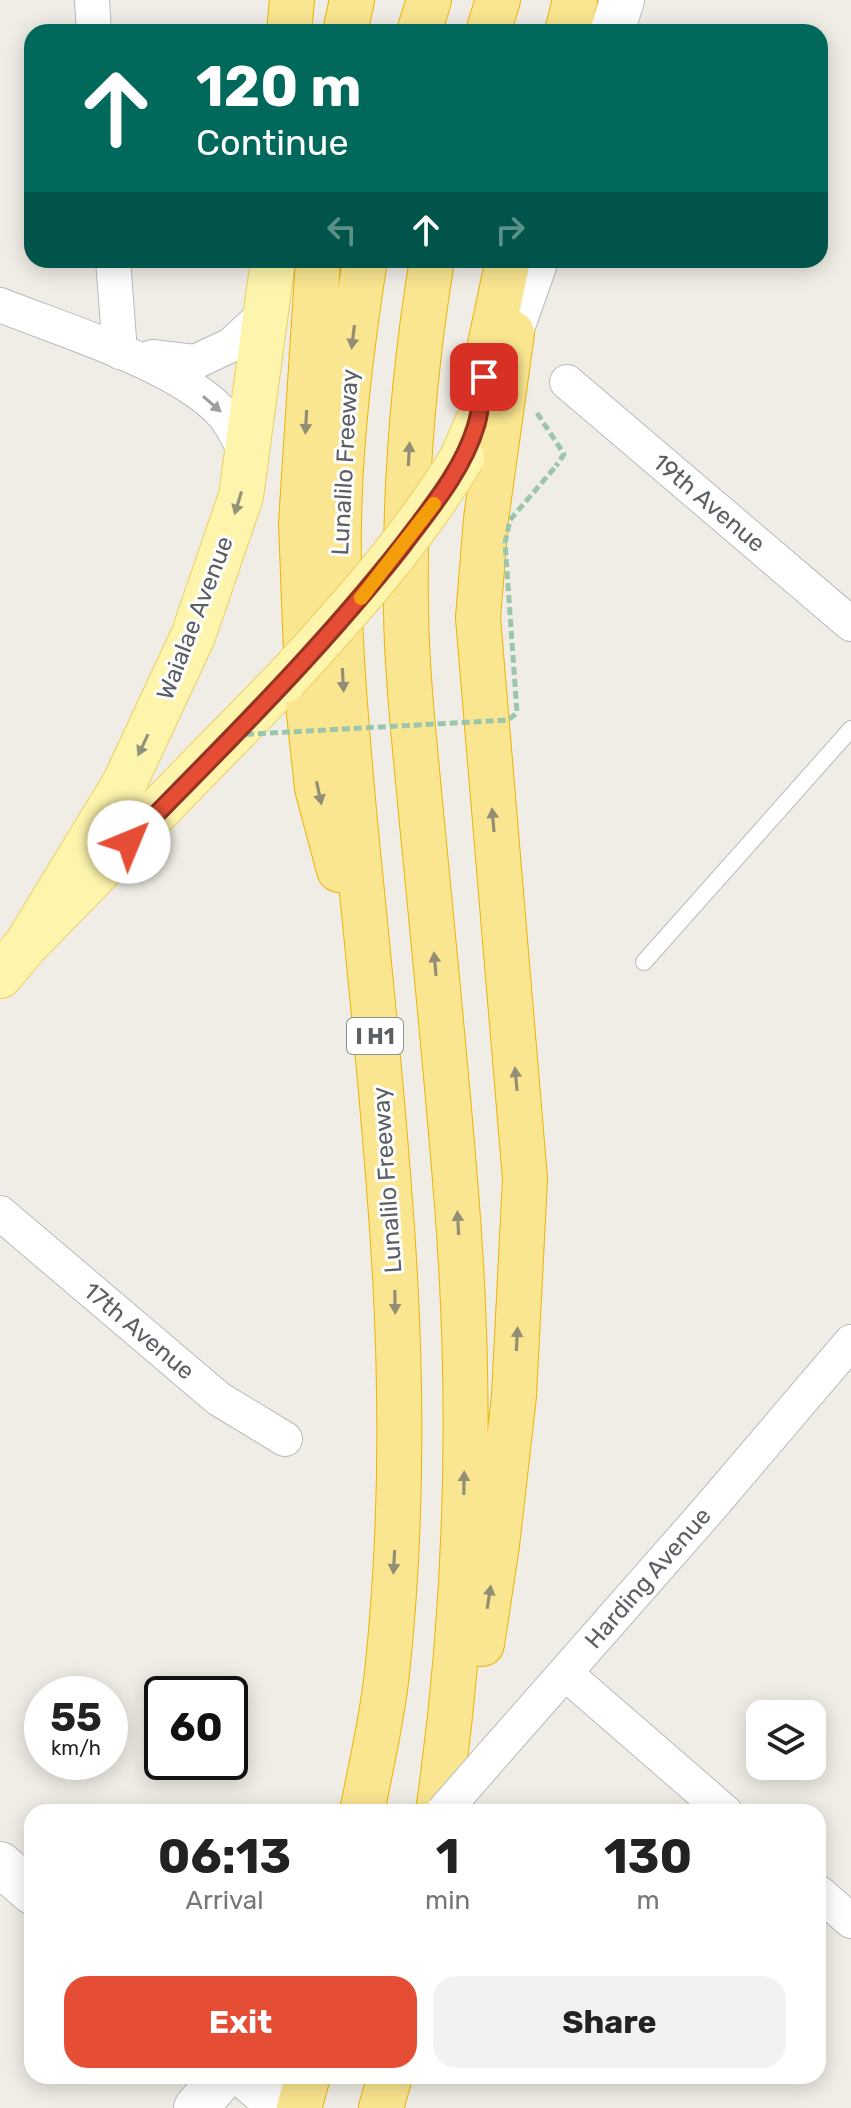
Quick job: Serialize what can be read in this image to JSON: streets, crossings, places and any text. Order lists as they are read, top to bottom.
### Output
{
  "streets": {
    "highway": ["Lunalilo Freeway", "I H1"],
    "main road": ["Waialae Avenue"],
    "street": ["19th Avenue", "17th Avenue", "Harding Avenue"]
  },
  "page": {
    "turn": ["120 m", "Continue"],
    "speed": "55 km/h",
    "limit": "60",
    "eta": [
      "06:13",
      "Arrival",
      "1",
      "min",
      "130",
      "m"
    ],
    "buttons": ["Exit", "Share"]
  }
}
